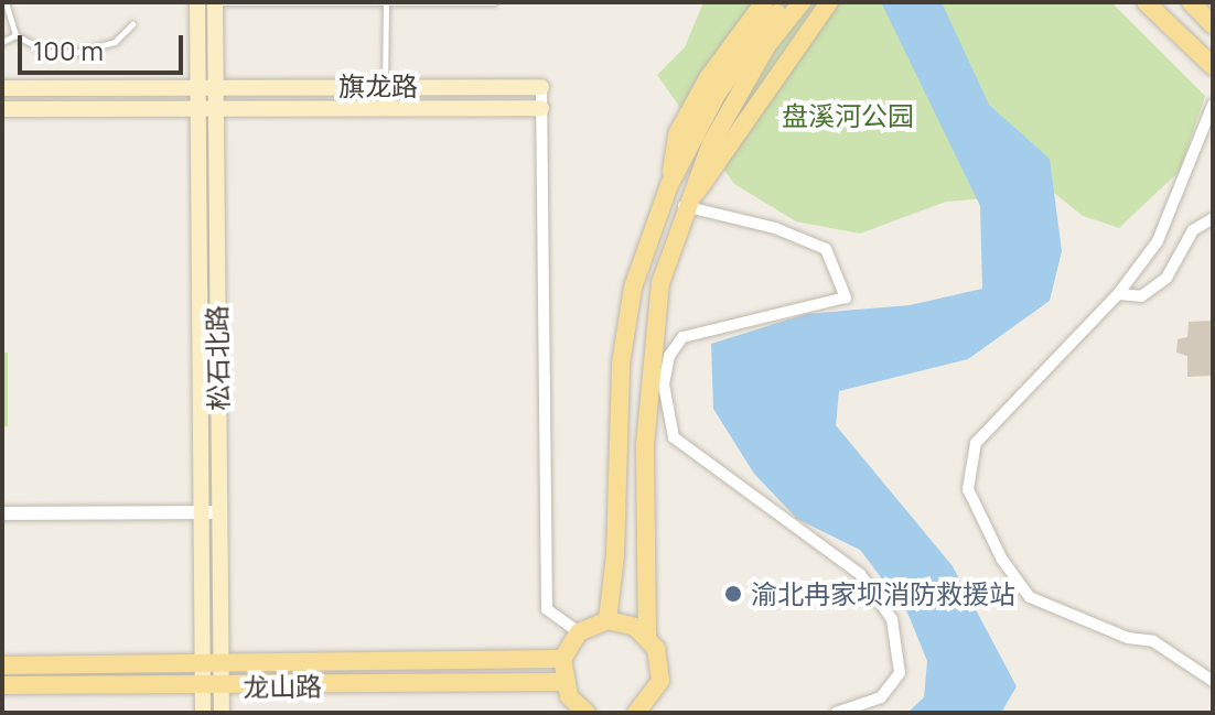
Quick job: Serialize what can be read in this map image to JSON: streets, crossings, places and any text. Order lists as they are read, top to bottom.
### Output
{
  "streets": {
    "main road": ["旗龙路", "松石北路", "龙山路"]
  },
  "crossings": [
    ["旗龙路", "松石北路"],
    ["松石北路", "龙山路"]
  ],
  "parks": ["盘溪河公园"],
  "places": ["渝北冉家坝消防救援站"],
  "scale_bar": "100 m"
}
